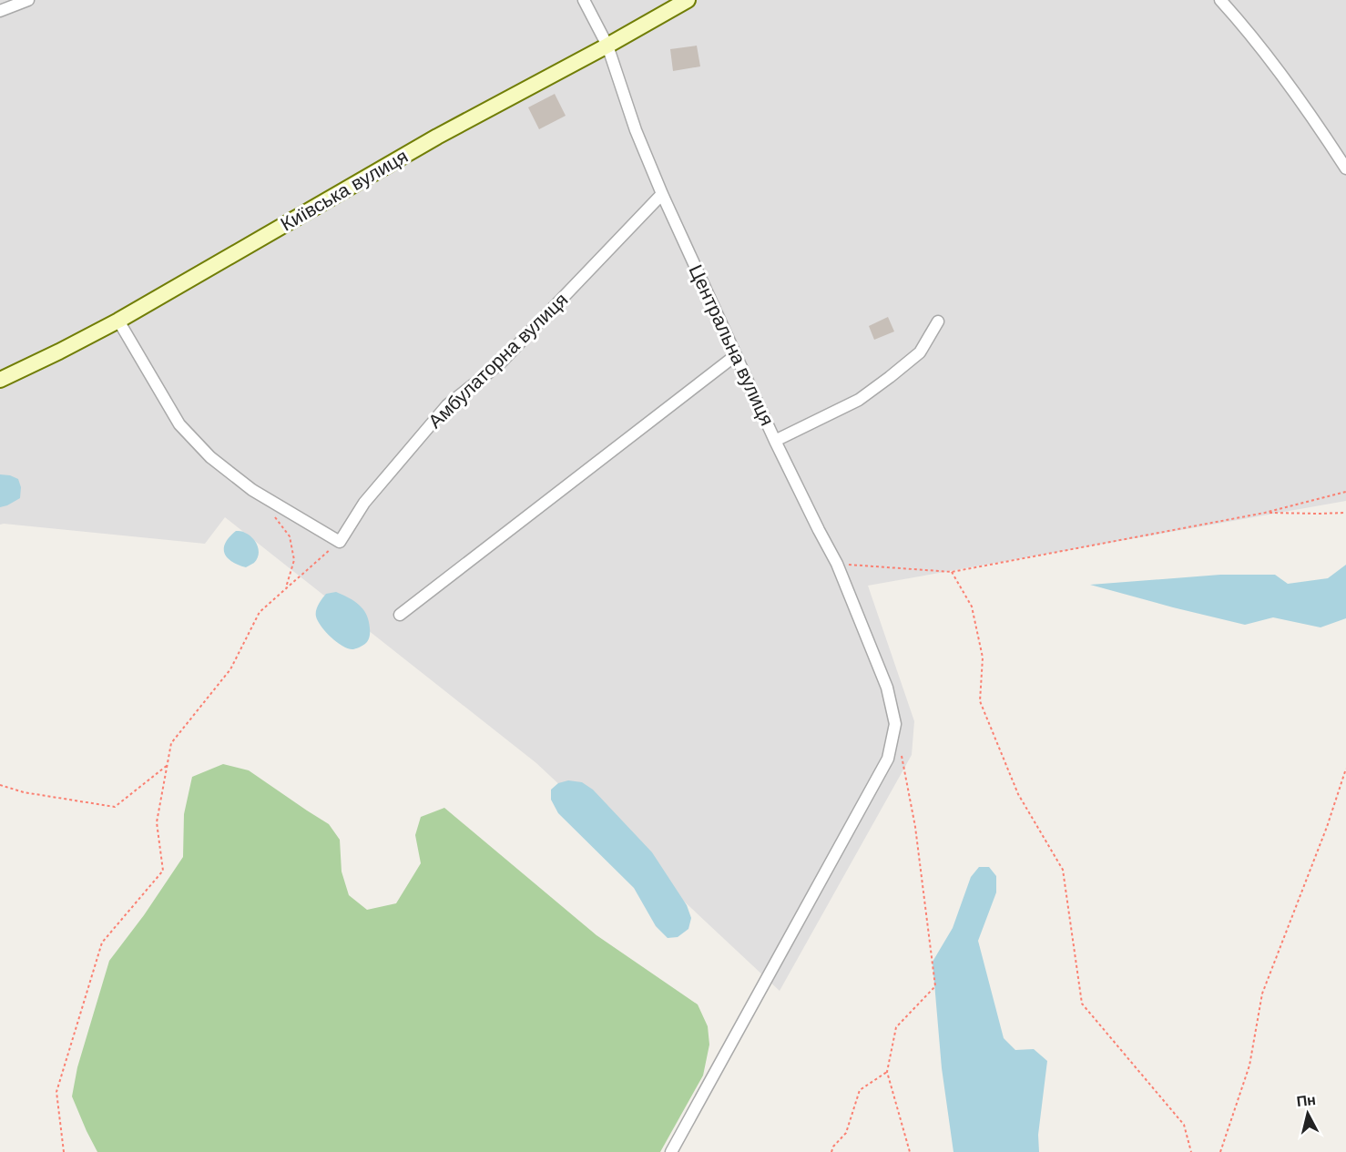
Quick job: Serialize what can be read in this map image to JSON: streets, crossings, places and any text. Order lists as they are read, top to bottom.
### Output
{
  "streets": {
    "street": ["Київська вулиця", "Центральна вулиця", "Амбулаторна вулиця"]
  },
  "crossings": [
    ["Київська вулиця", "Центральна вулиця"],
    ["Центральна вулиця", "Амбулаторна вулиця"]
  ],
  "north": "top"
}
